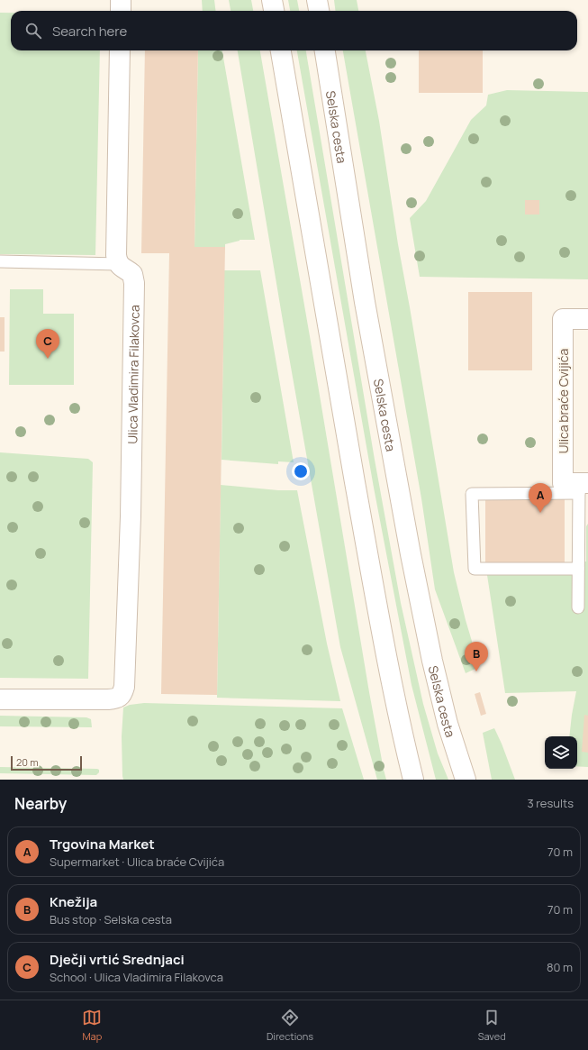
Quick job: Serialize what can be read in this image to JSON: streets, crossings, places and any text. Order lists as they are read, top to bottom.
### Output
{
  "streets": {
    "main road": ["Selska cesta", "Ulica Vladimira Filakovca", "Ulica braće Cvijića"]
  },
  "scale_bar": "20 m",
  "page": {
    "search": "Search here",
    "pins": ["C", "A", "B"],
    "scale": "20 m",
    "heading": ["Nearby", "3 results"],
    "list": [
      {
        "mark": "A",
        "name": "Trgovina Market",
        "note": "Supermarket · Ulica braće Cvijića",
        "value": "70 m"
      },
      {
        "mark": "B",
        "name": "Knežija",
        "note": "Bus stop · Selska cesta",
        "value": "70 m"
      },
      {
        "mark": "C",
        "name": "Dječji vrtić Srednjaci",
        "note": "School · Ulica Vladimira Filakovca",
        "value": "80 m"
      }
    ],
    "nav": ["Map", "Directions", "Saved"]
  }
}
